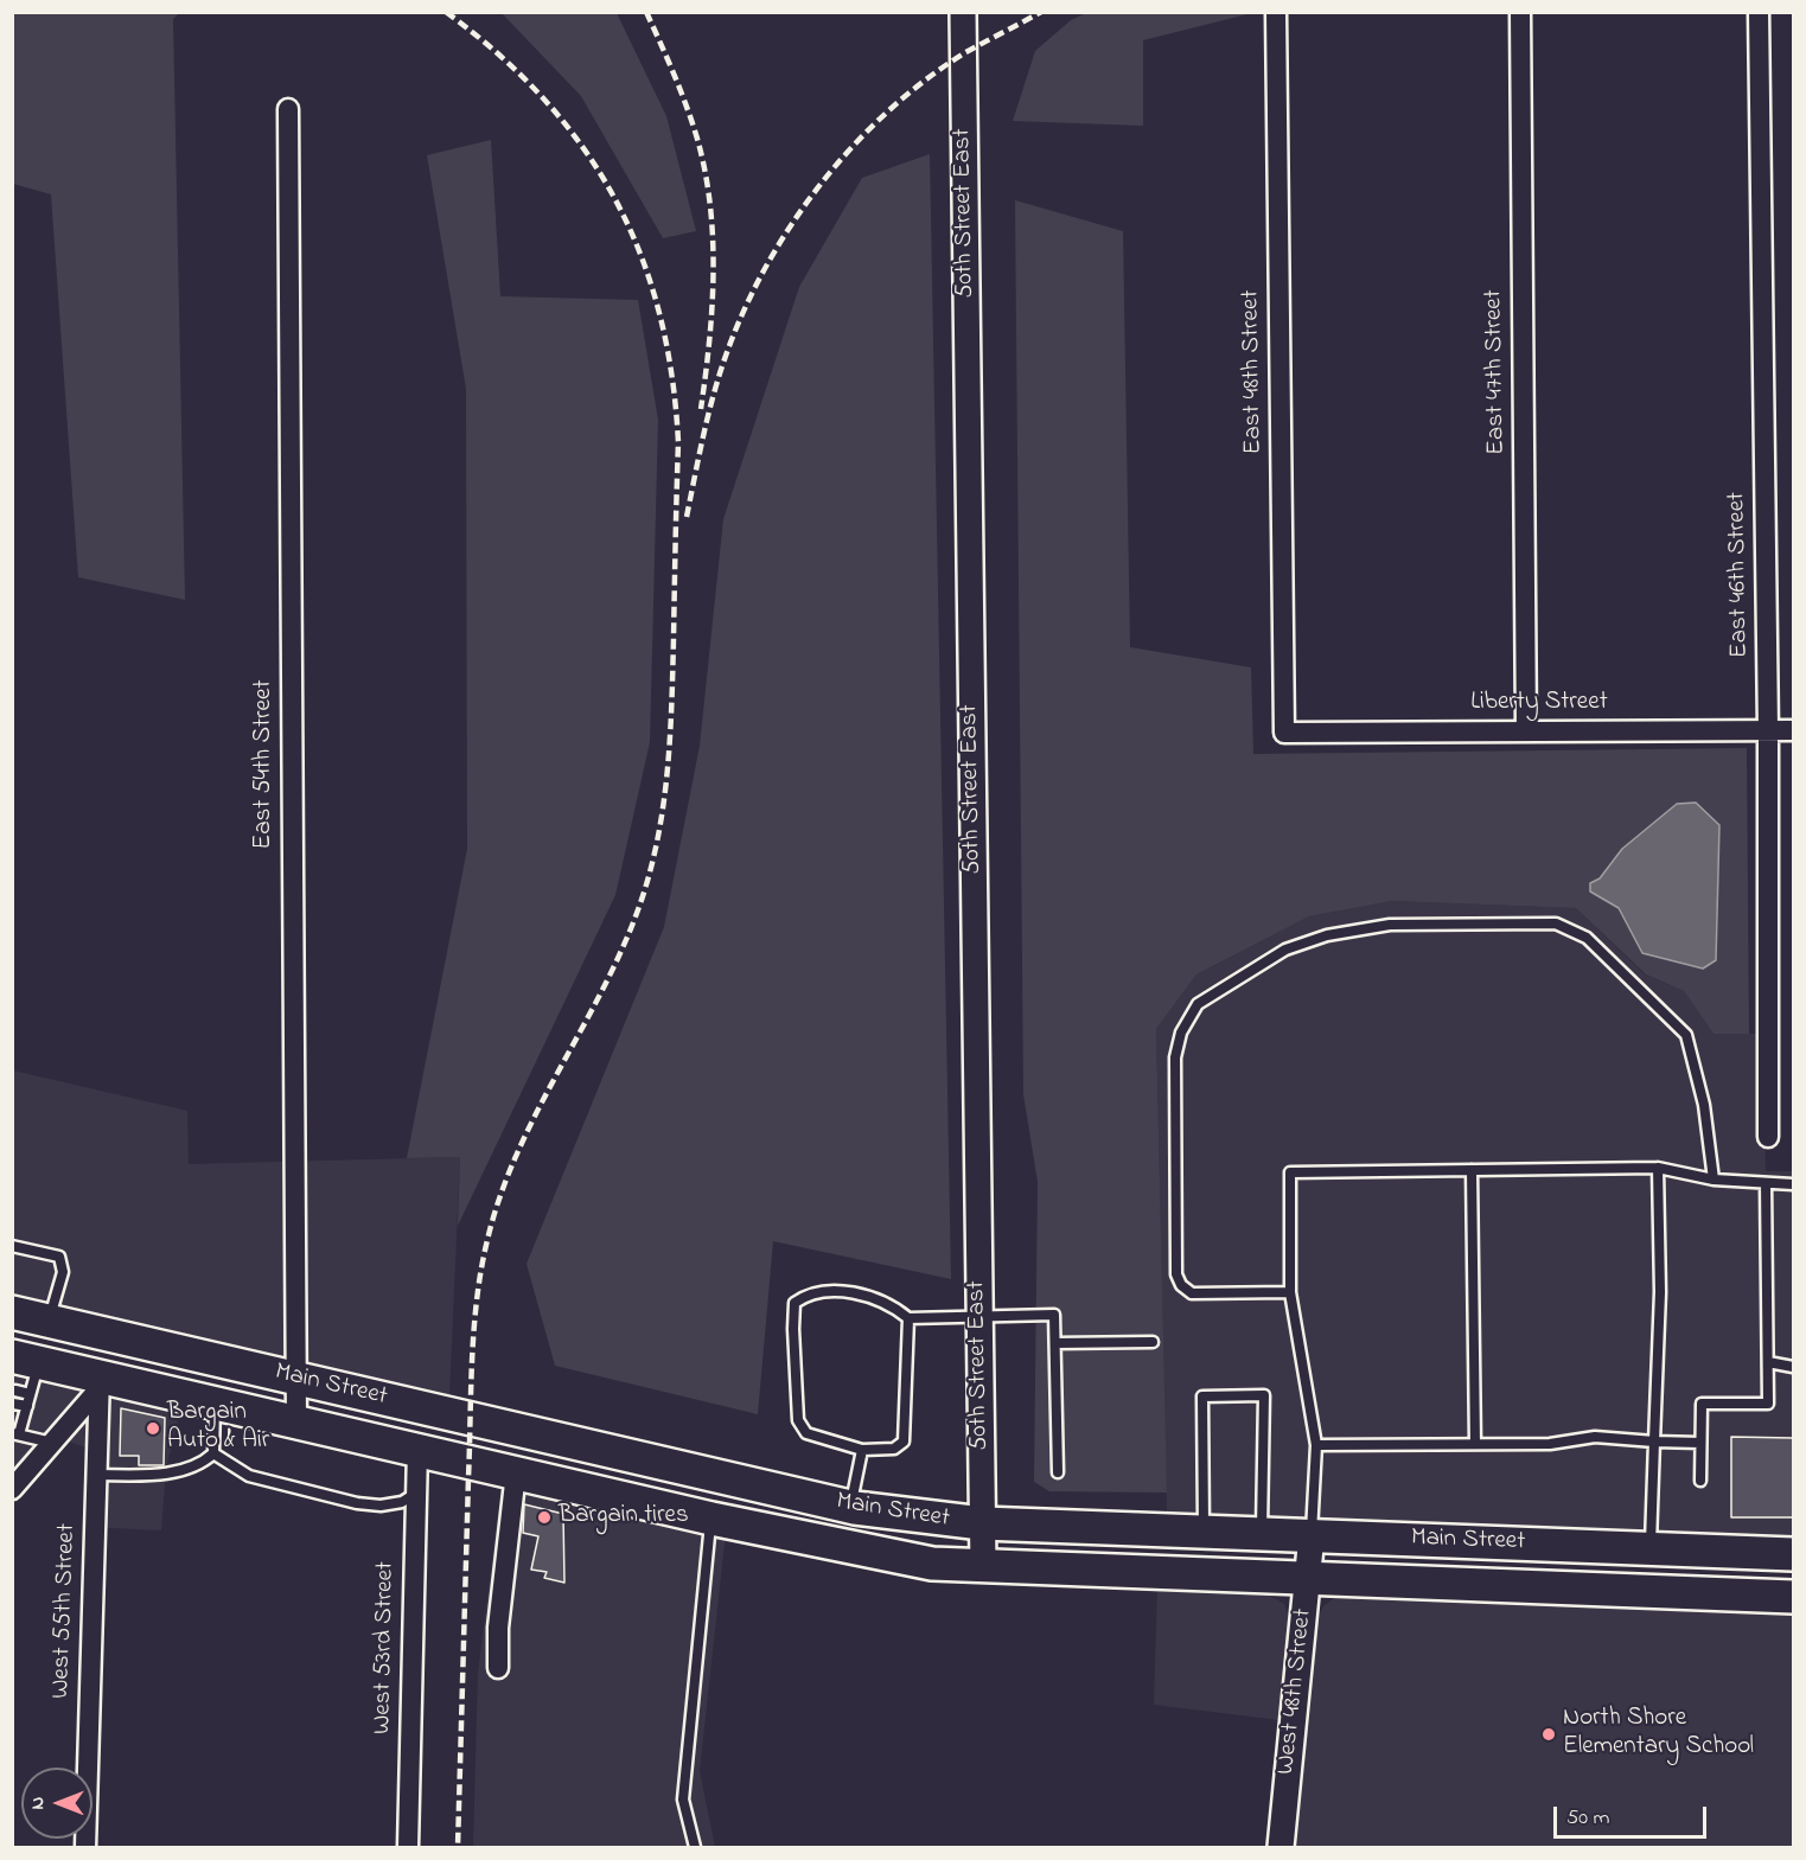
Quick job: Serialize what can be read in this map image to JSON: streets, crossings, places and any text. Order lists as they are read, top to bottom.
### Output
{
  "streets": {
    "main road": ["Main Street"],
    "street": [
      "50th Street East",
      "East 48th Street",
      "East 47th Street",
      "East 46th Street",
      "Liberty Street",
      "East 54th Street",
      "West 55th Street",
      "West 53rd Street",
      "West 48th Street"
    ]
  },
  "crossings": [
    ["50th Street East", "Main Street"],
    ["East 48th Street", "Liberty Street"],
    ["East 47th Street", "Liberty Street"],
    ["East 46th Street", "Liberty Street"],
    ["East 54th Street", "Main Street"],
    ["Main Street", "West 55th Street"],
    ["Main Street", "West 53rd Street"],
    ["Main Street", "West 48th Street"]
  ],
  "places": ["Bargain Auto & Air", "Bargain tires", "North Shore Elementary School"],
  "scale_bar": "50 m",
  "north": "left"
}
